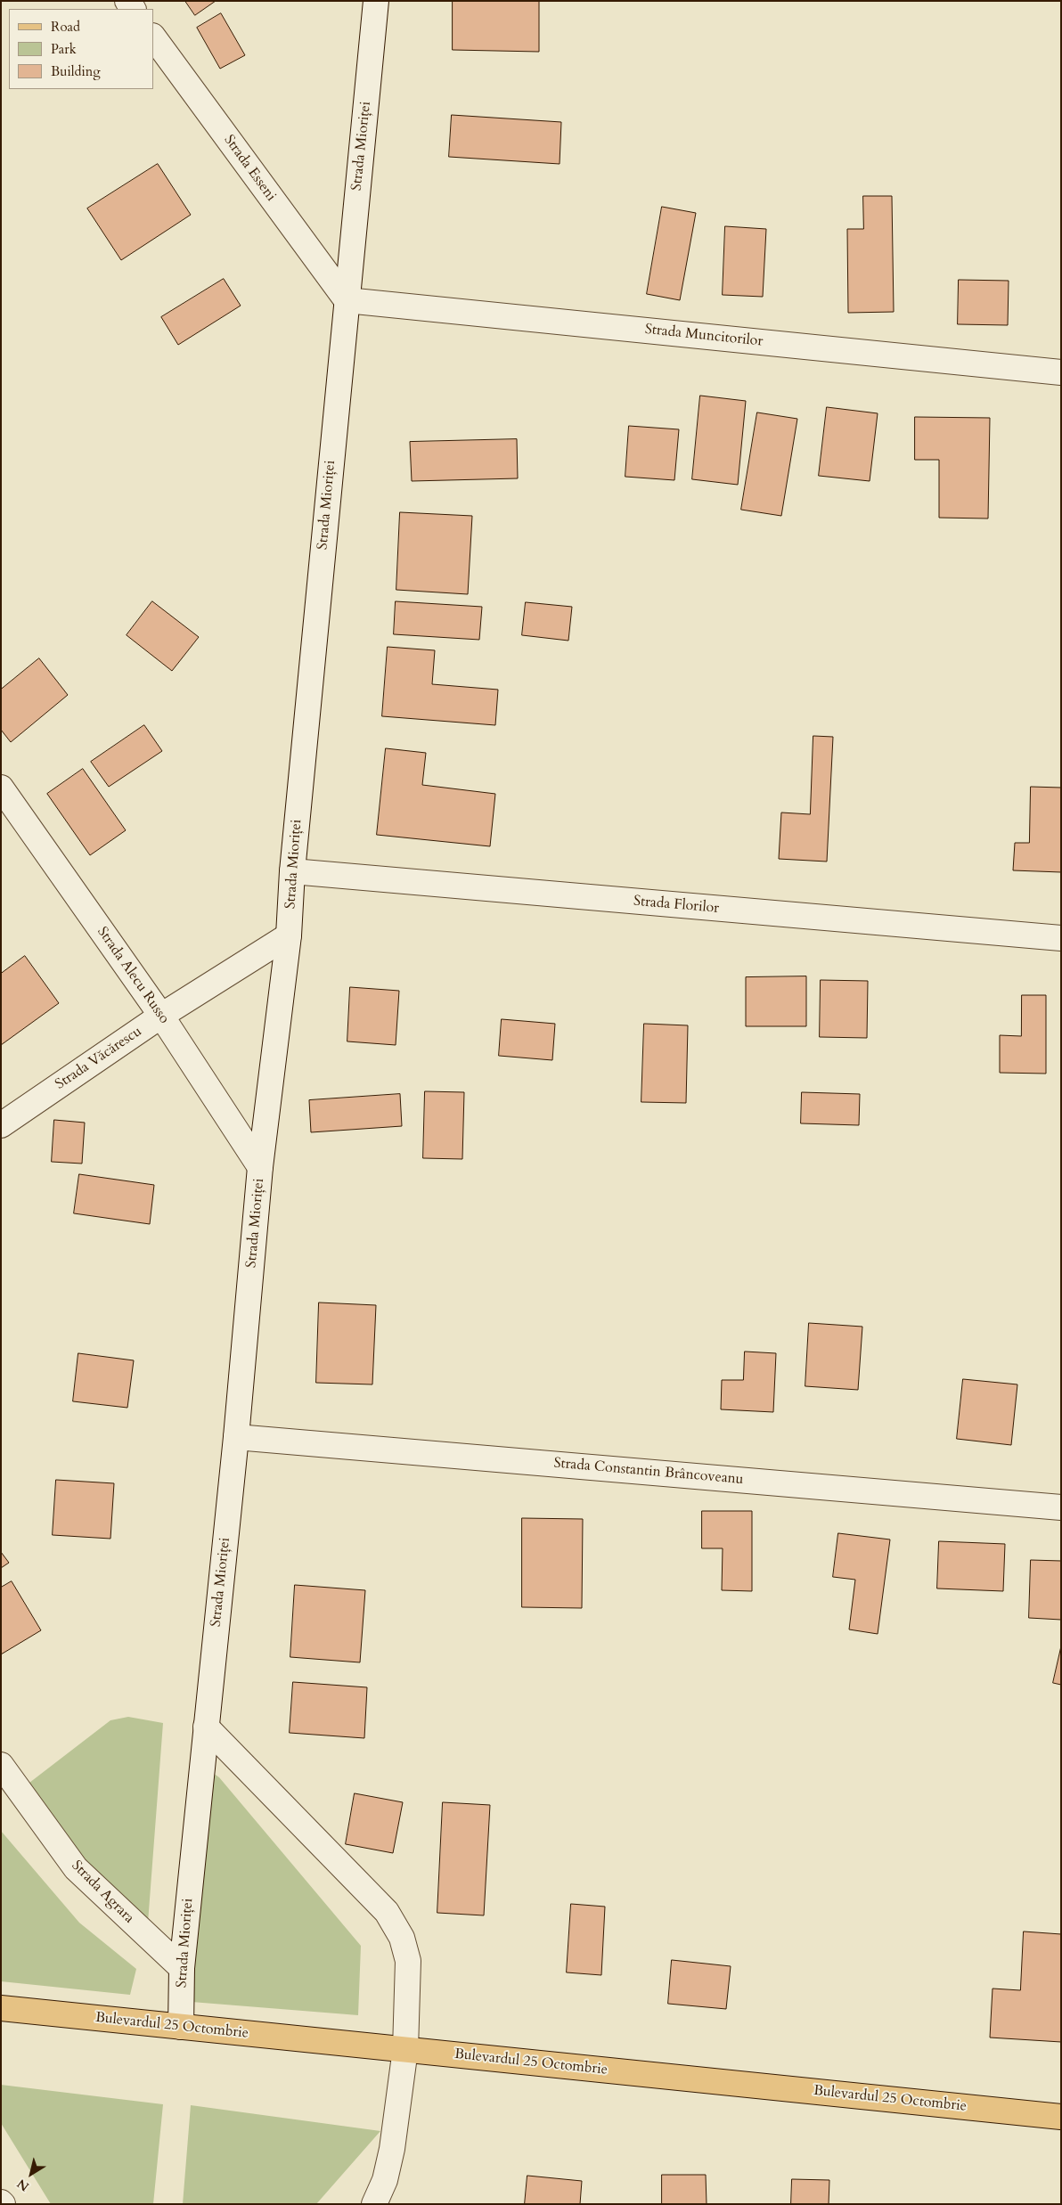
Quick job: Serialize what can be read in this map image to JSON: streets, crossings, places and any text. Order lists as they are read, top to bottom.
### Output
{
  "streets": {
    "main road": ["Bulevardul 25 Octombrie"],
    "street": [
      "Strada Mioriței",
      "Strada Esseni",
      "Strada Muncitorilor",
      "Strada Florilor",
      "Strada Alecu Russo",
      "Strada Văcărescu",
      "Strada Constantin Brâncoveanu",
      "Strada Agrara"
    ]
  },
  "crossings": [
    ["Strada Mioriței", "Strada Esseni"],
    ["Strada Mioriței", "Strada Muncitorilor"],
    ["Strada Mioriței", "Strada Florilor"],
    ["Strada Mioriței", "Strada Alecu Russo"],
    ["Strada Mioriței", "Strada Văcărescu"],
    ["Strada Mioriței", "Strada Constantin Brâncoveanu"],
    ["Strada Mioriței", "Strada Agrara"],
    ["Strada Mioriței", "Bulevardul 25 Octombrie"],
    ["Strada Esseni", "Strada Muncitorilor"],
    ["Strada Alecu Russo", "Strada Văcărescu"]
  ],
  "legend": ["Road", "Park", "Building"],
  "north": "bottom left"
}
